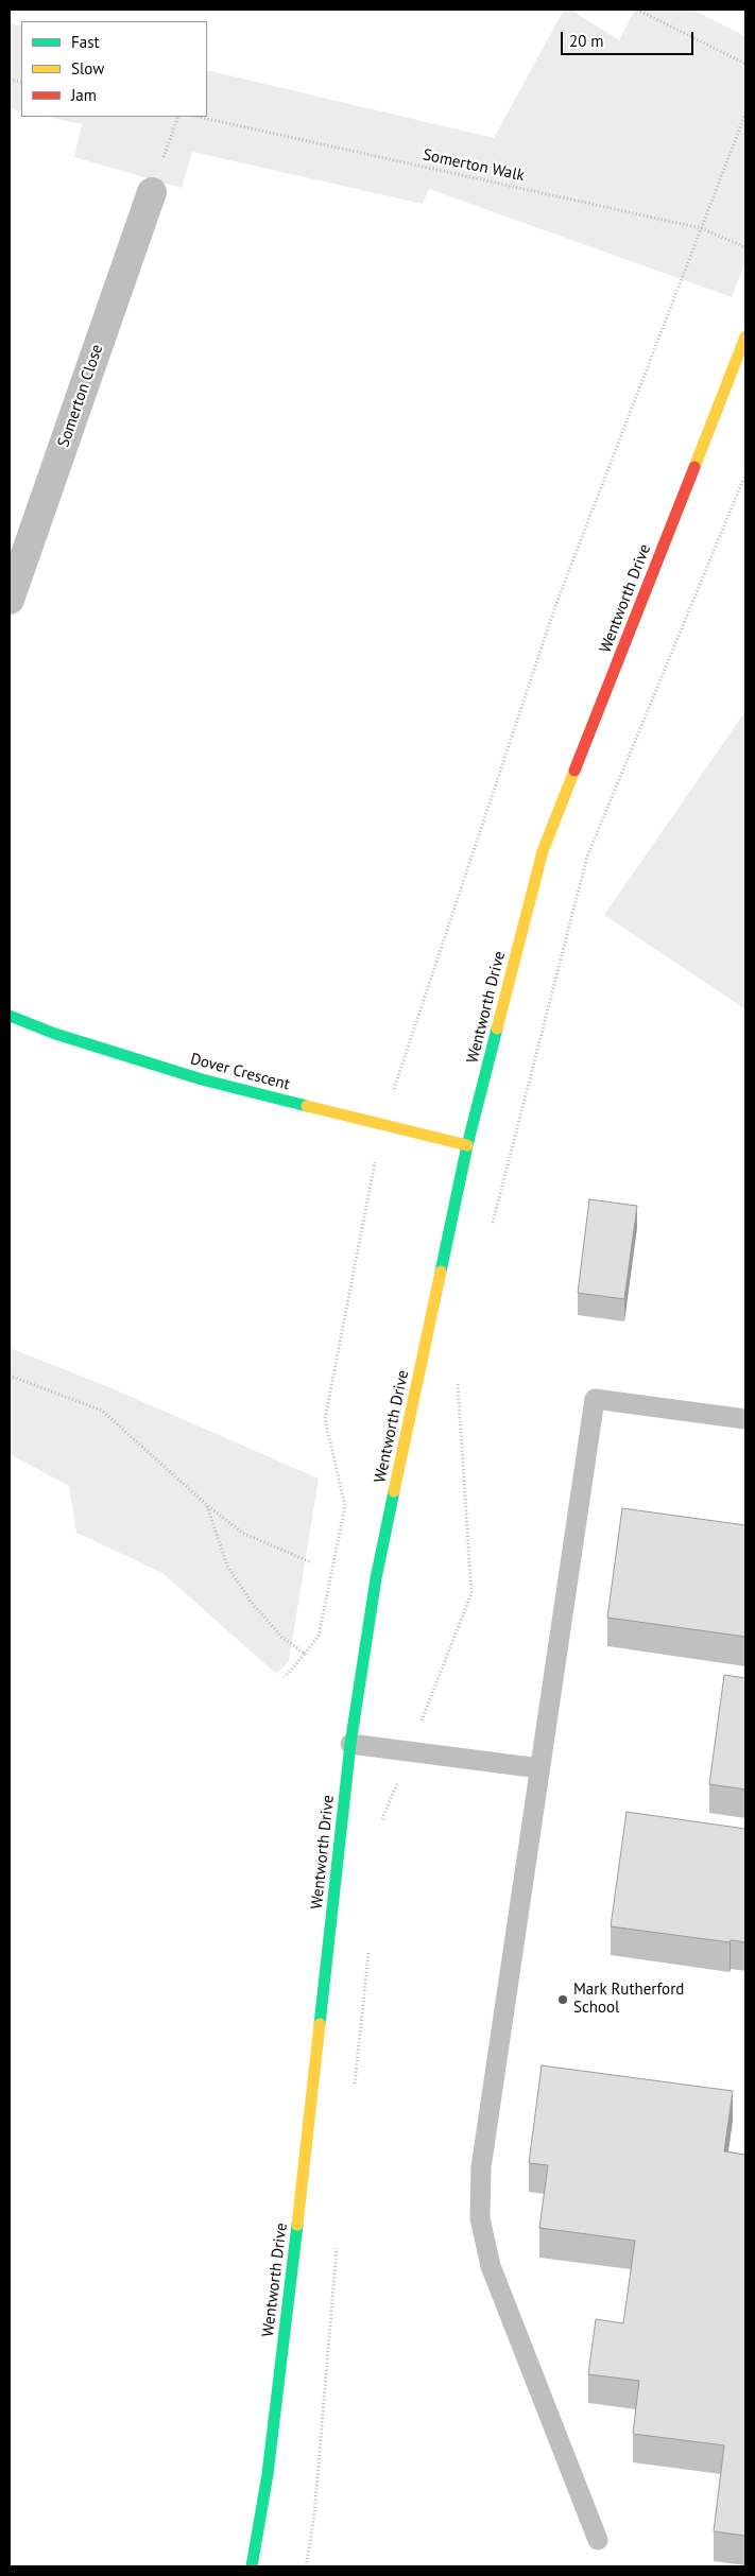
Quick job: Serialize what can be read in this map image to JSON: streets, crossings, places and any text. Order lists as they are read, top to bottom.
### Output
{
  "streets": {
    "street": ["Somerton Close", "Wentworth Drive", "Dover Crescent"],
    "path": ["Somerton Walk"]
  },
  "crossings": [
    ["Wentworth Drive", "Dover Crescent"]
  ],
  "places": ["Mark Rutherford School"],
  "legend": ["Fast", "Slow", "Jam"],
  "scale_bar": "20 m"
}
